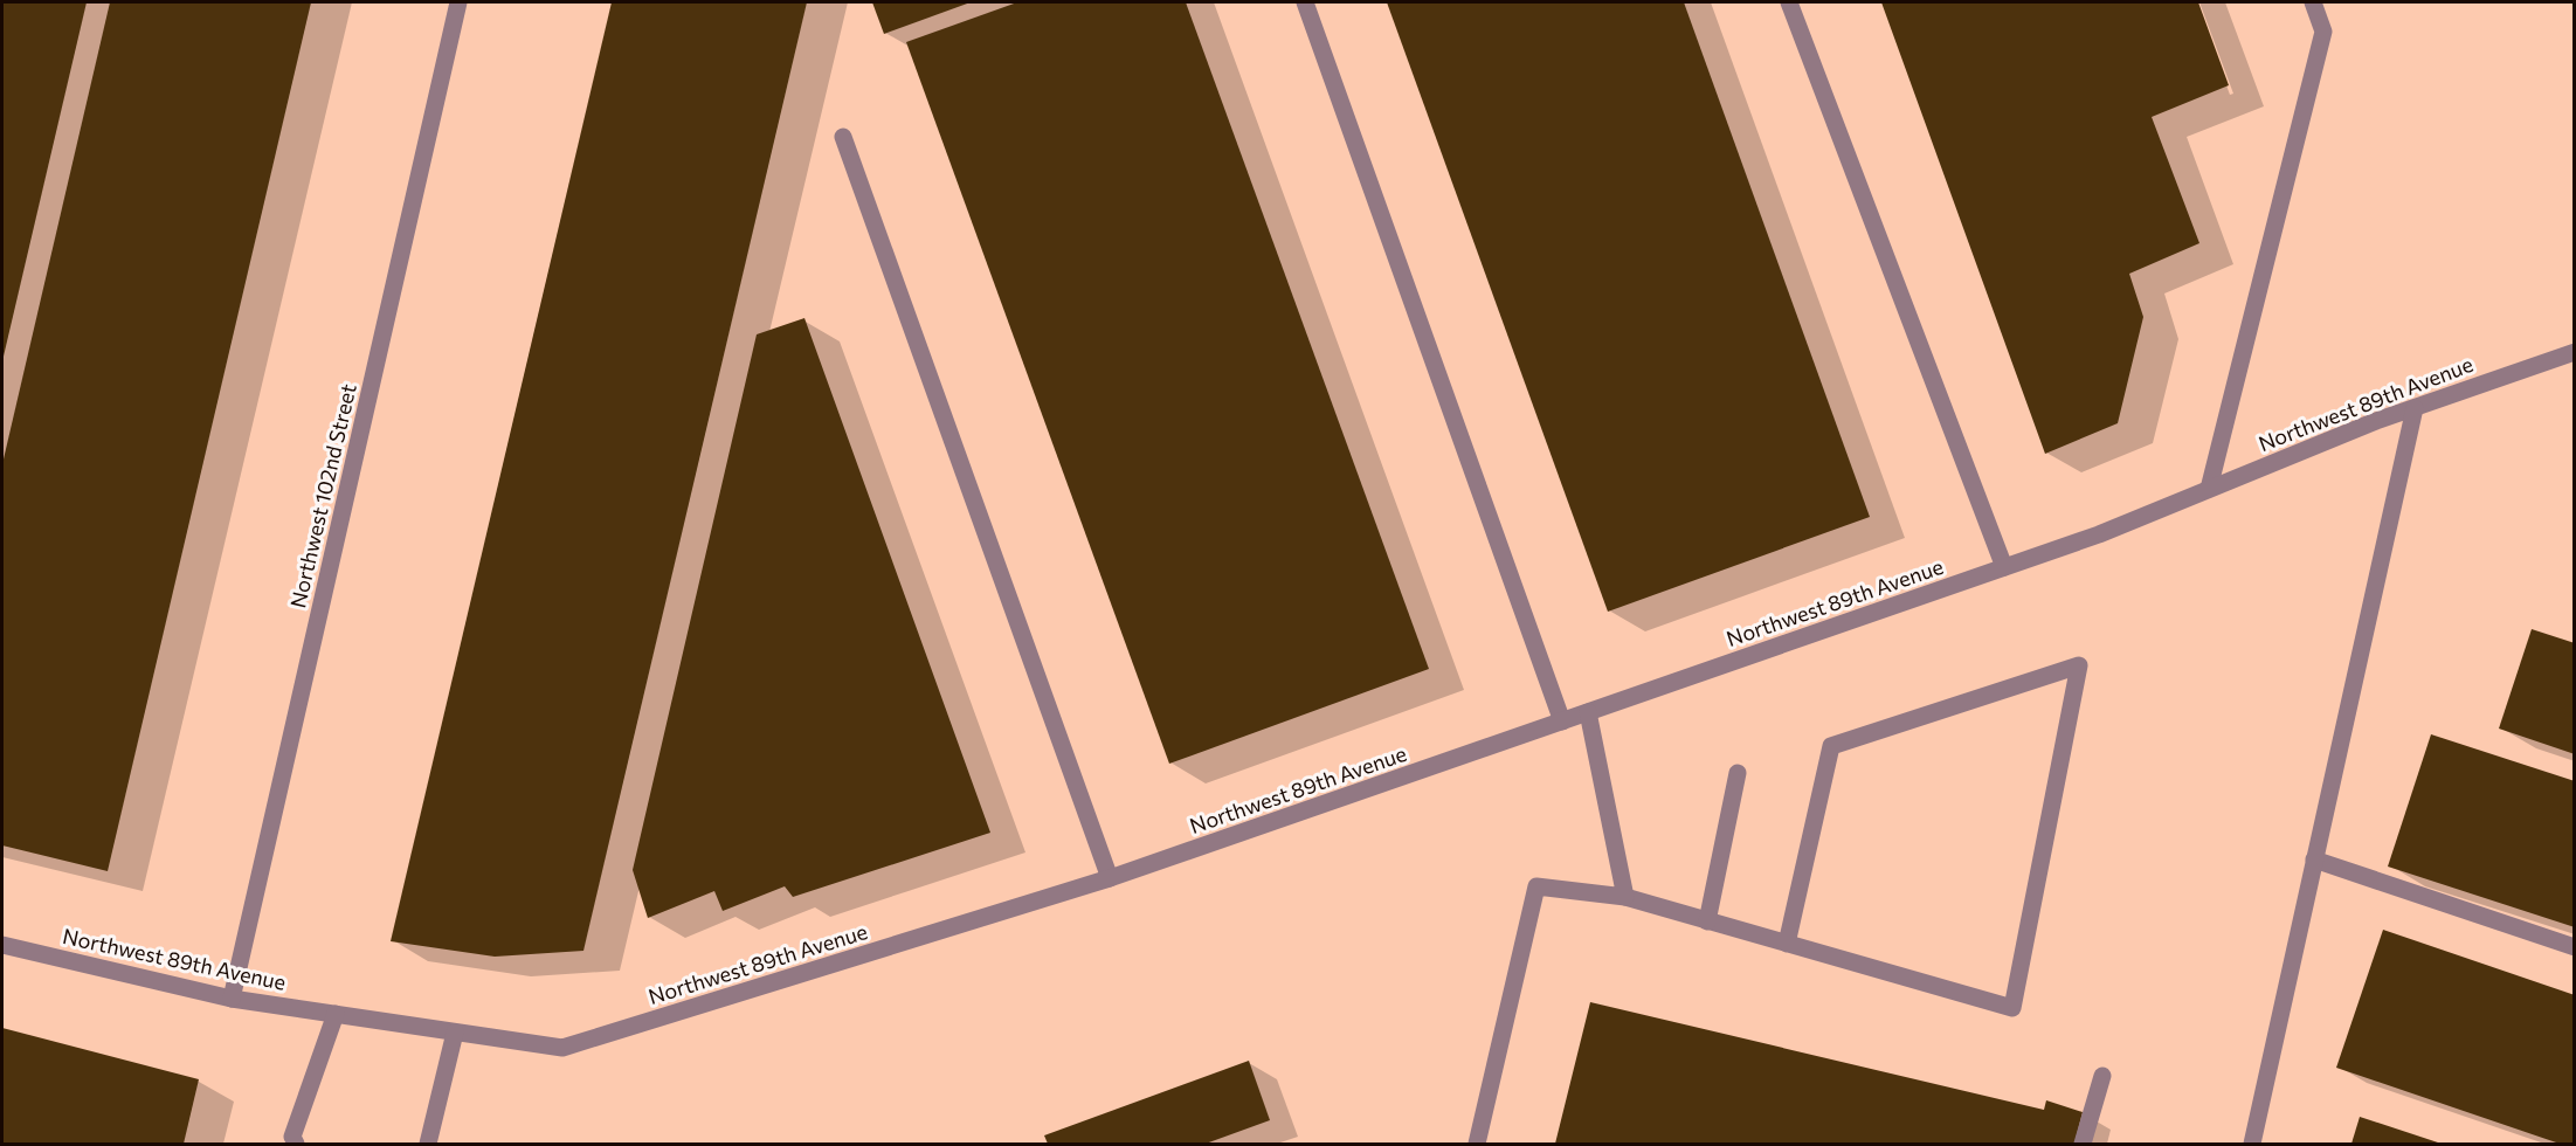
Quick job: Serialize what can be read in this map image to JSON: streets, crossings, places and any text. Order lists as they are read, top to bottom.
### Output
{
  "streets": {
    "street": ["Northwest 89th Avenue", "Northwest 102nd Street"]
  },
  "crossings": [
    ["Northwest 89th Avenue", "Northwest 102nd Street"]
  ]
}
